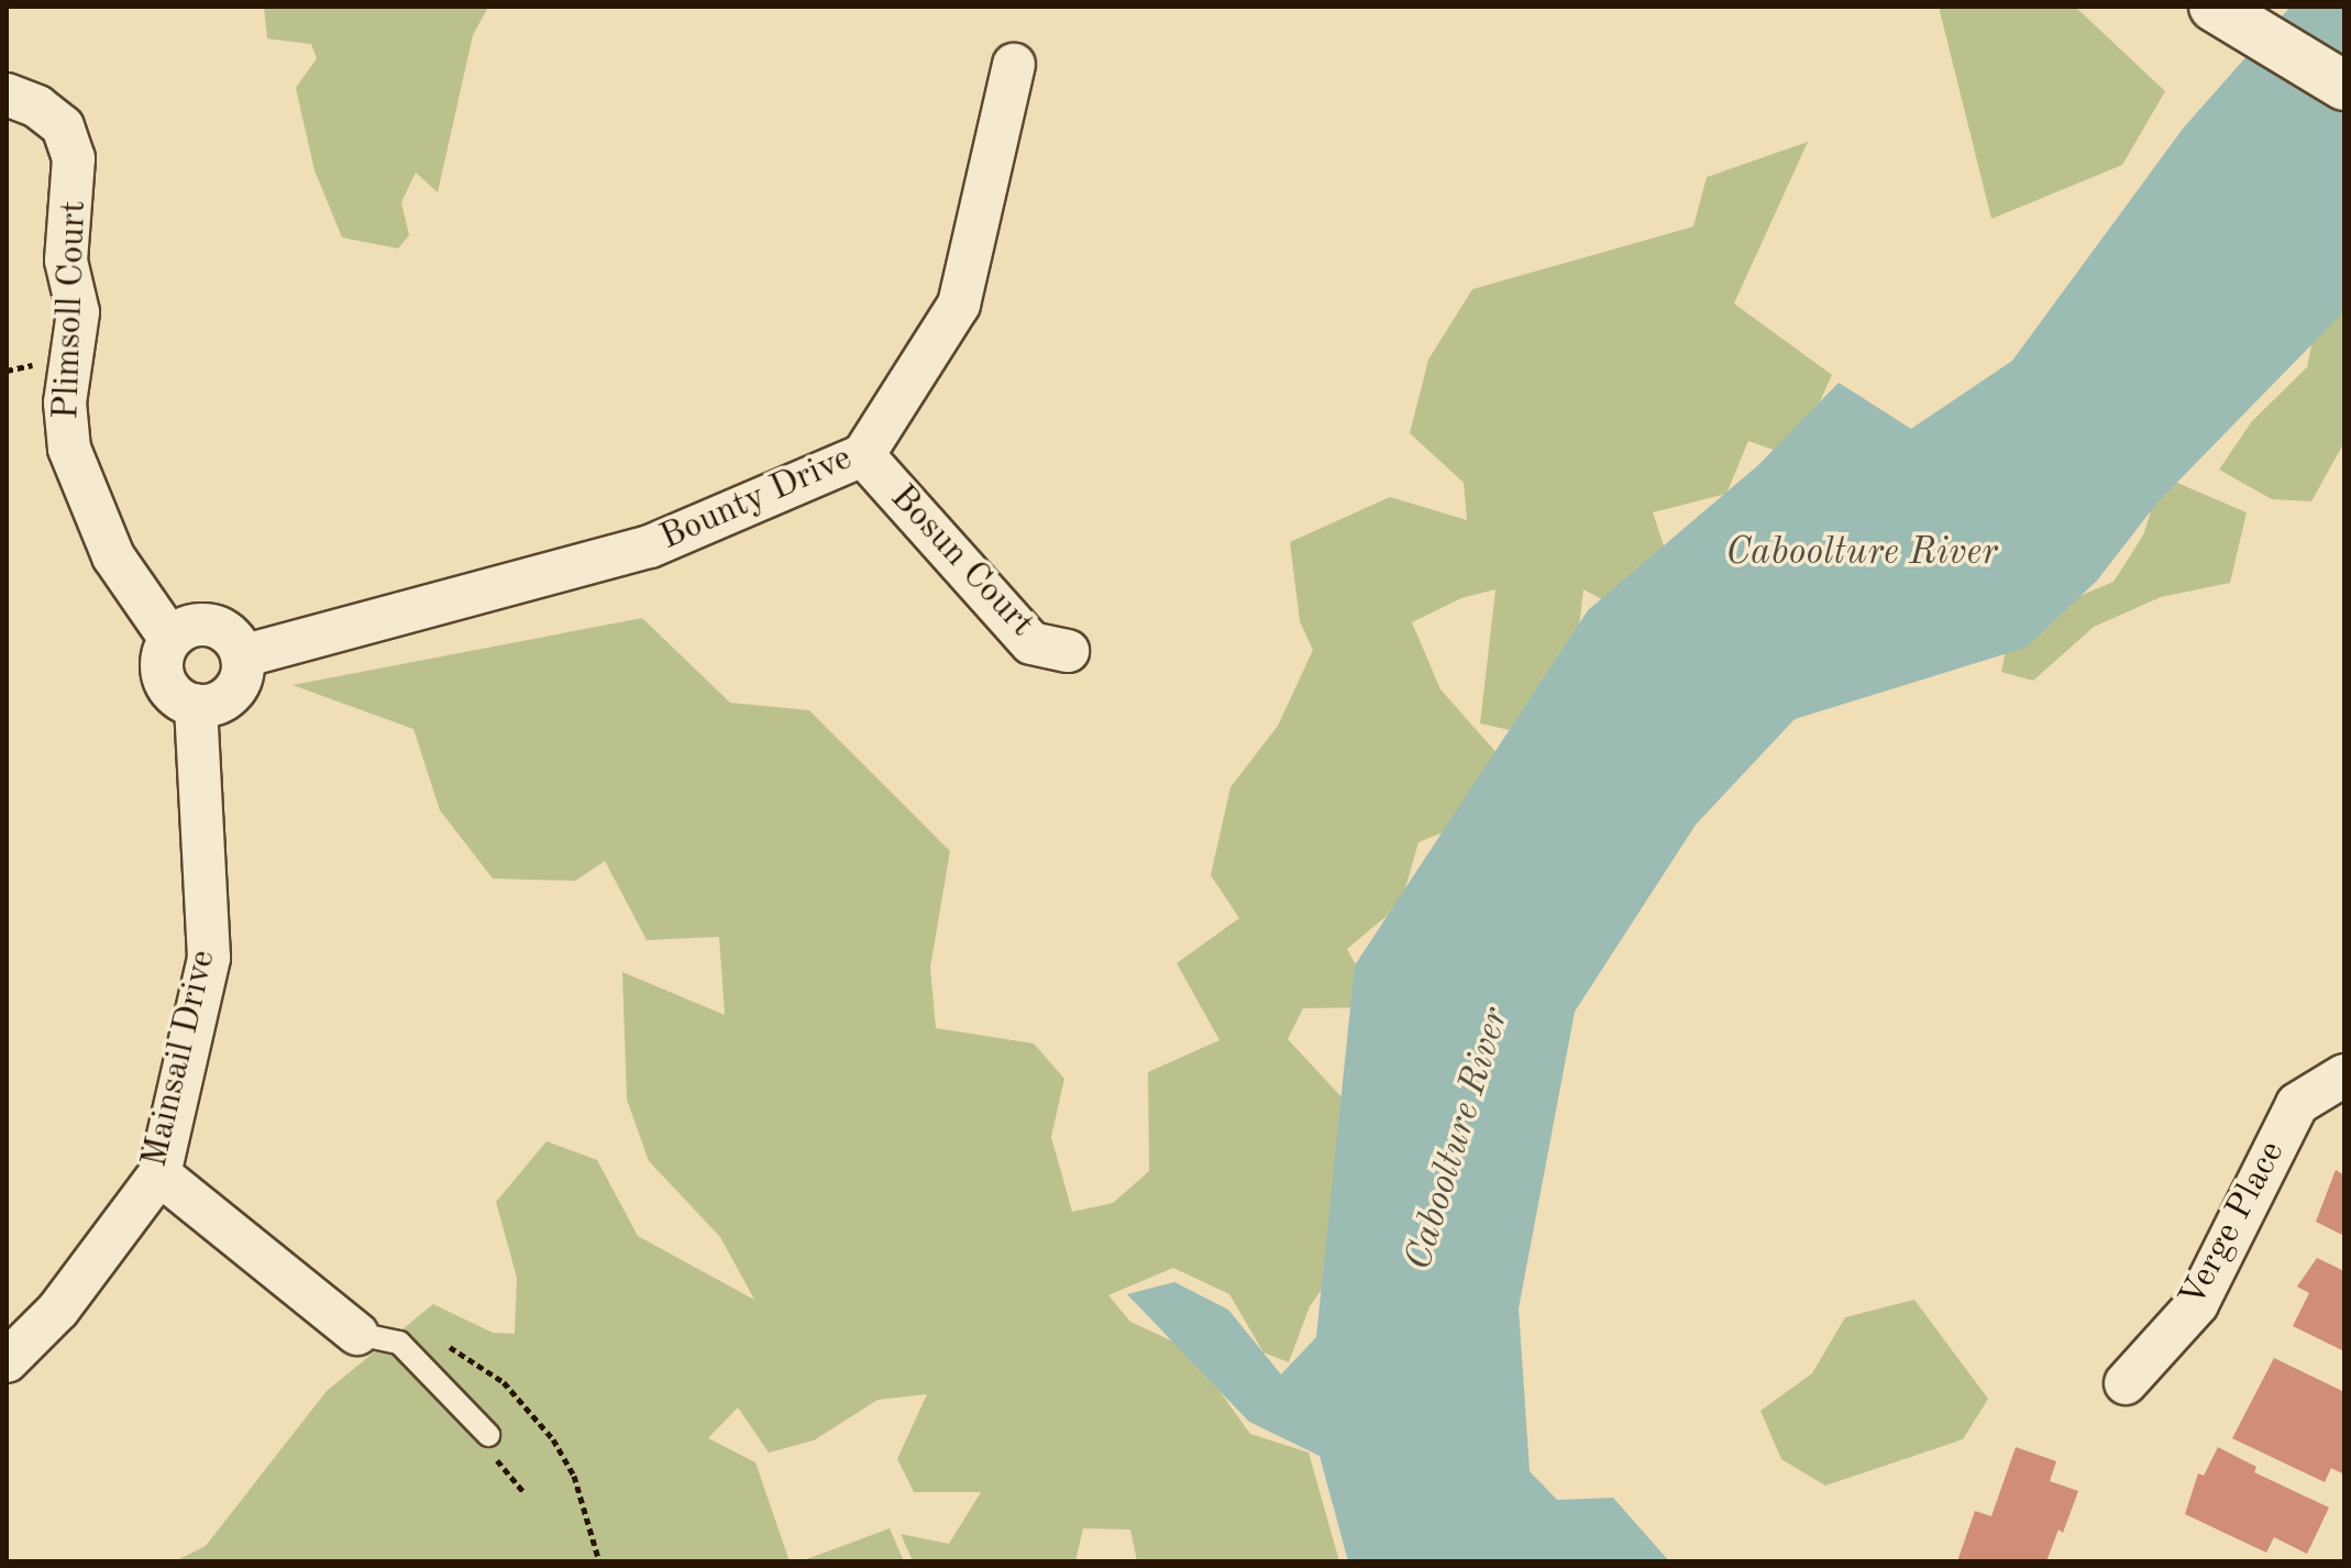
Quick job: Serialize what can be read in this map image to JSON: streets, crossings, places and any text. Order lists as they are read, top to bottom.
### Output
{
  "streets": {
    "street": [
      "Plimsoll Court",
      "Bounty Drive",
      "Bosun Court",
      "Mainsail Drive",
      "Verge Place"
    ]
  },
  "crossings": [
    ["Plimsoll Court", "Bounty Drive"],
    ["Plimsoll Court", "Mainsail Drive"],
    ["Bounty Drive", "Bosun Court"],
    ["Bounty Drive", "Mainsail Drive"]
  ],
  "water": ["Caboolture River"]
}
